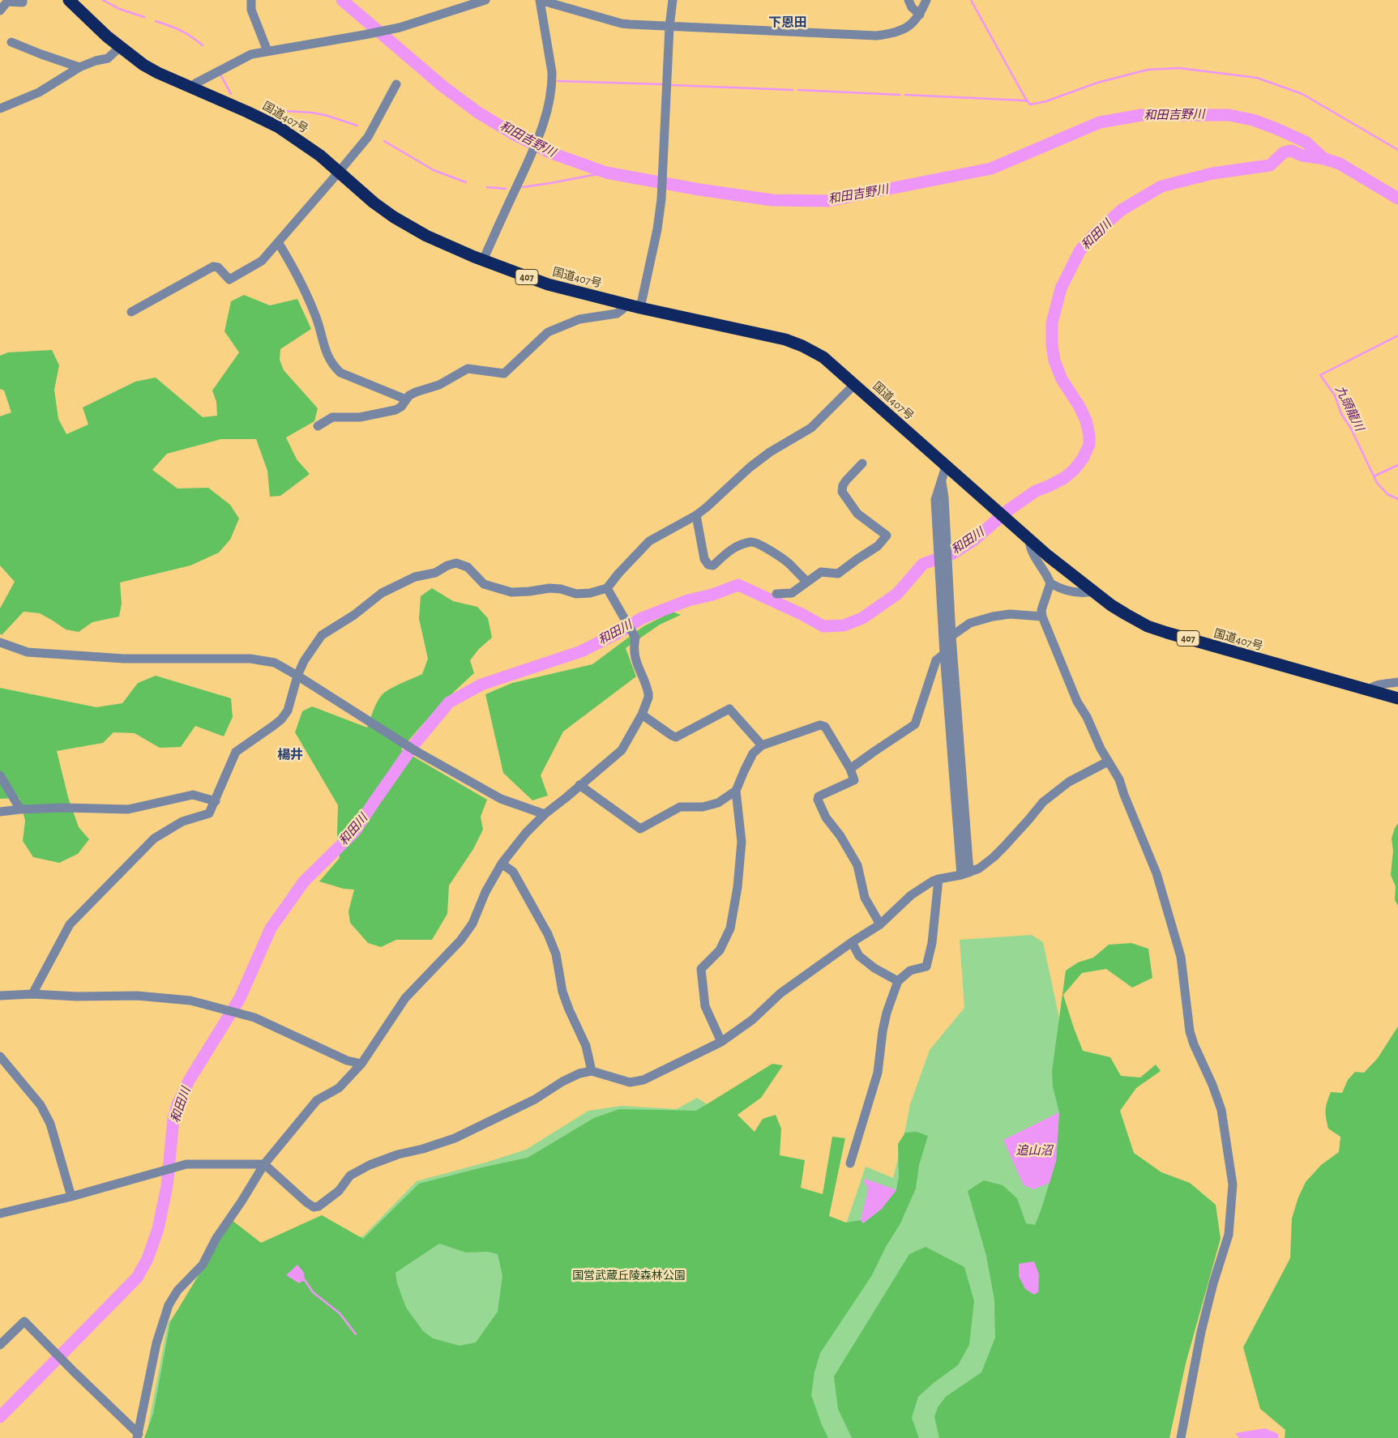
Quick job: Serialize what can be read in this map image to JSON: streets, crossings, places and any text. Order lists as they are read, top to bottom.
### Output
{
  "streets": {
    "highway": ["国道407号", "407"]
  },
  "districts": ["下恩田", "楊井"],
  "water": [
    "和田吉野川",
    "和田川",
    "九頭龍川",
    "追山沼"
  ],
  "parks": ["国営武蔵丘陵森林公園"]
}
